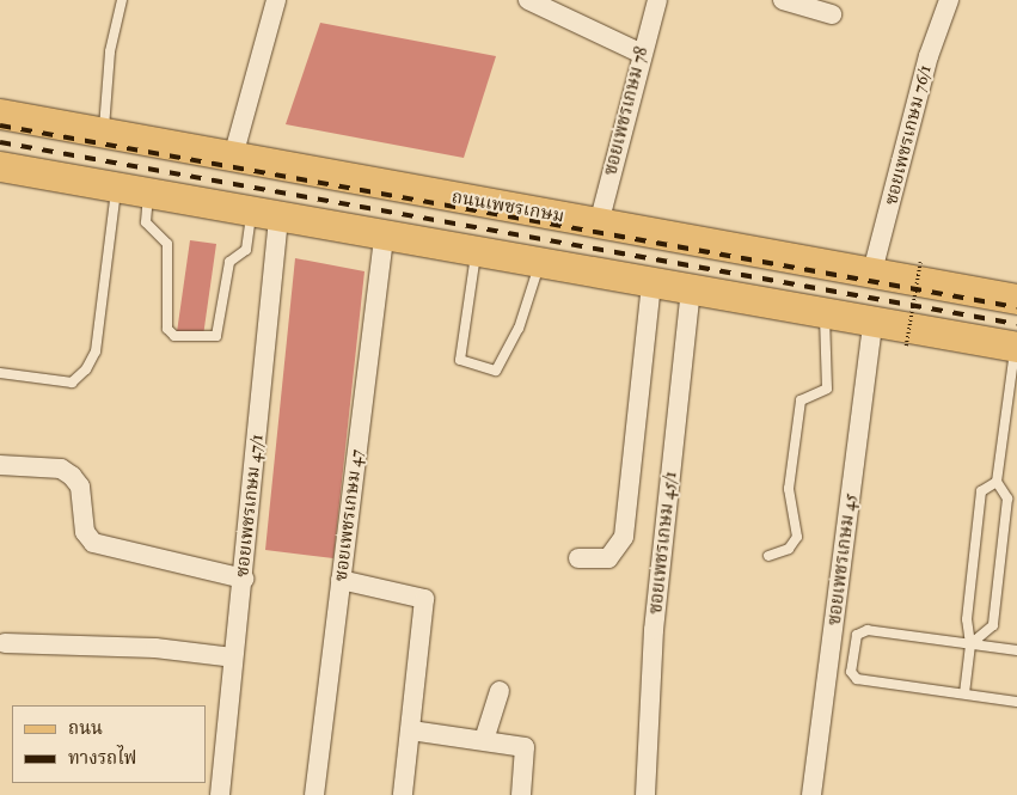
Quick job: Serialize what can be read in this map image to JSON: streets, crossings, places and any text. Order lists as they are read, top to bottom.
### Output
{
  "streets": {
    "main road": ["ถนนเพชรเกษม"],
    "street": [
      "ซอยเพชรเกษม 78",
      "ซอยเพชรเกษม 76/1",
      "ซอยเพชรเกษม 47/1",
      "ซอยเพชรเกษม 47",
      "ซอยเพชรเกษม 45/1",
      "ซอยเพชรเกษม 45"
    ]
  },
  "crossings": [
    ["ซอยเพชรเกษม 78", "ถนนเพชรเกษม"],
    ["ซอยเพชรเกษม 76/1", "ถนนเพชรเกษม"]
  ],
  "legend": ["ถนน", "ทางรถไฟ"]
}
